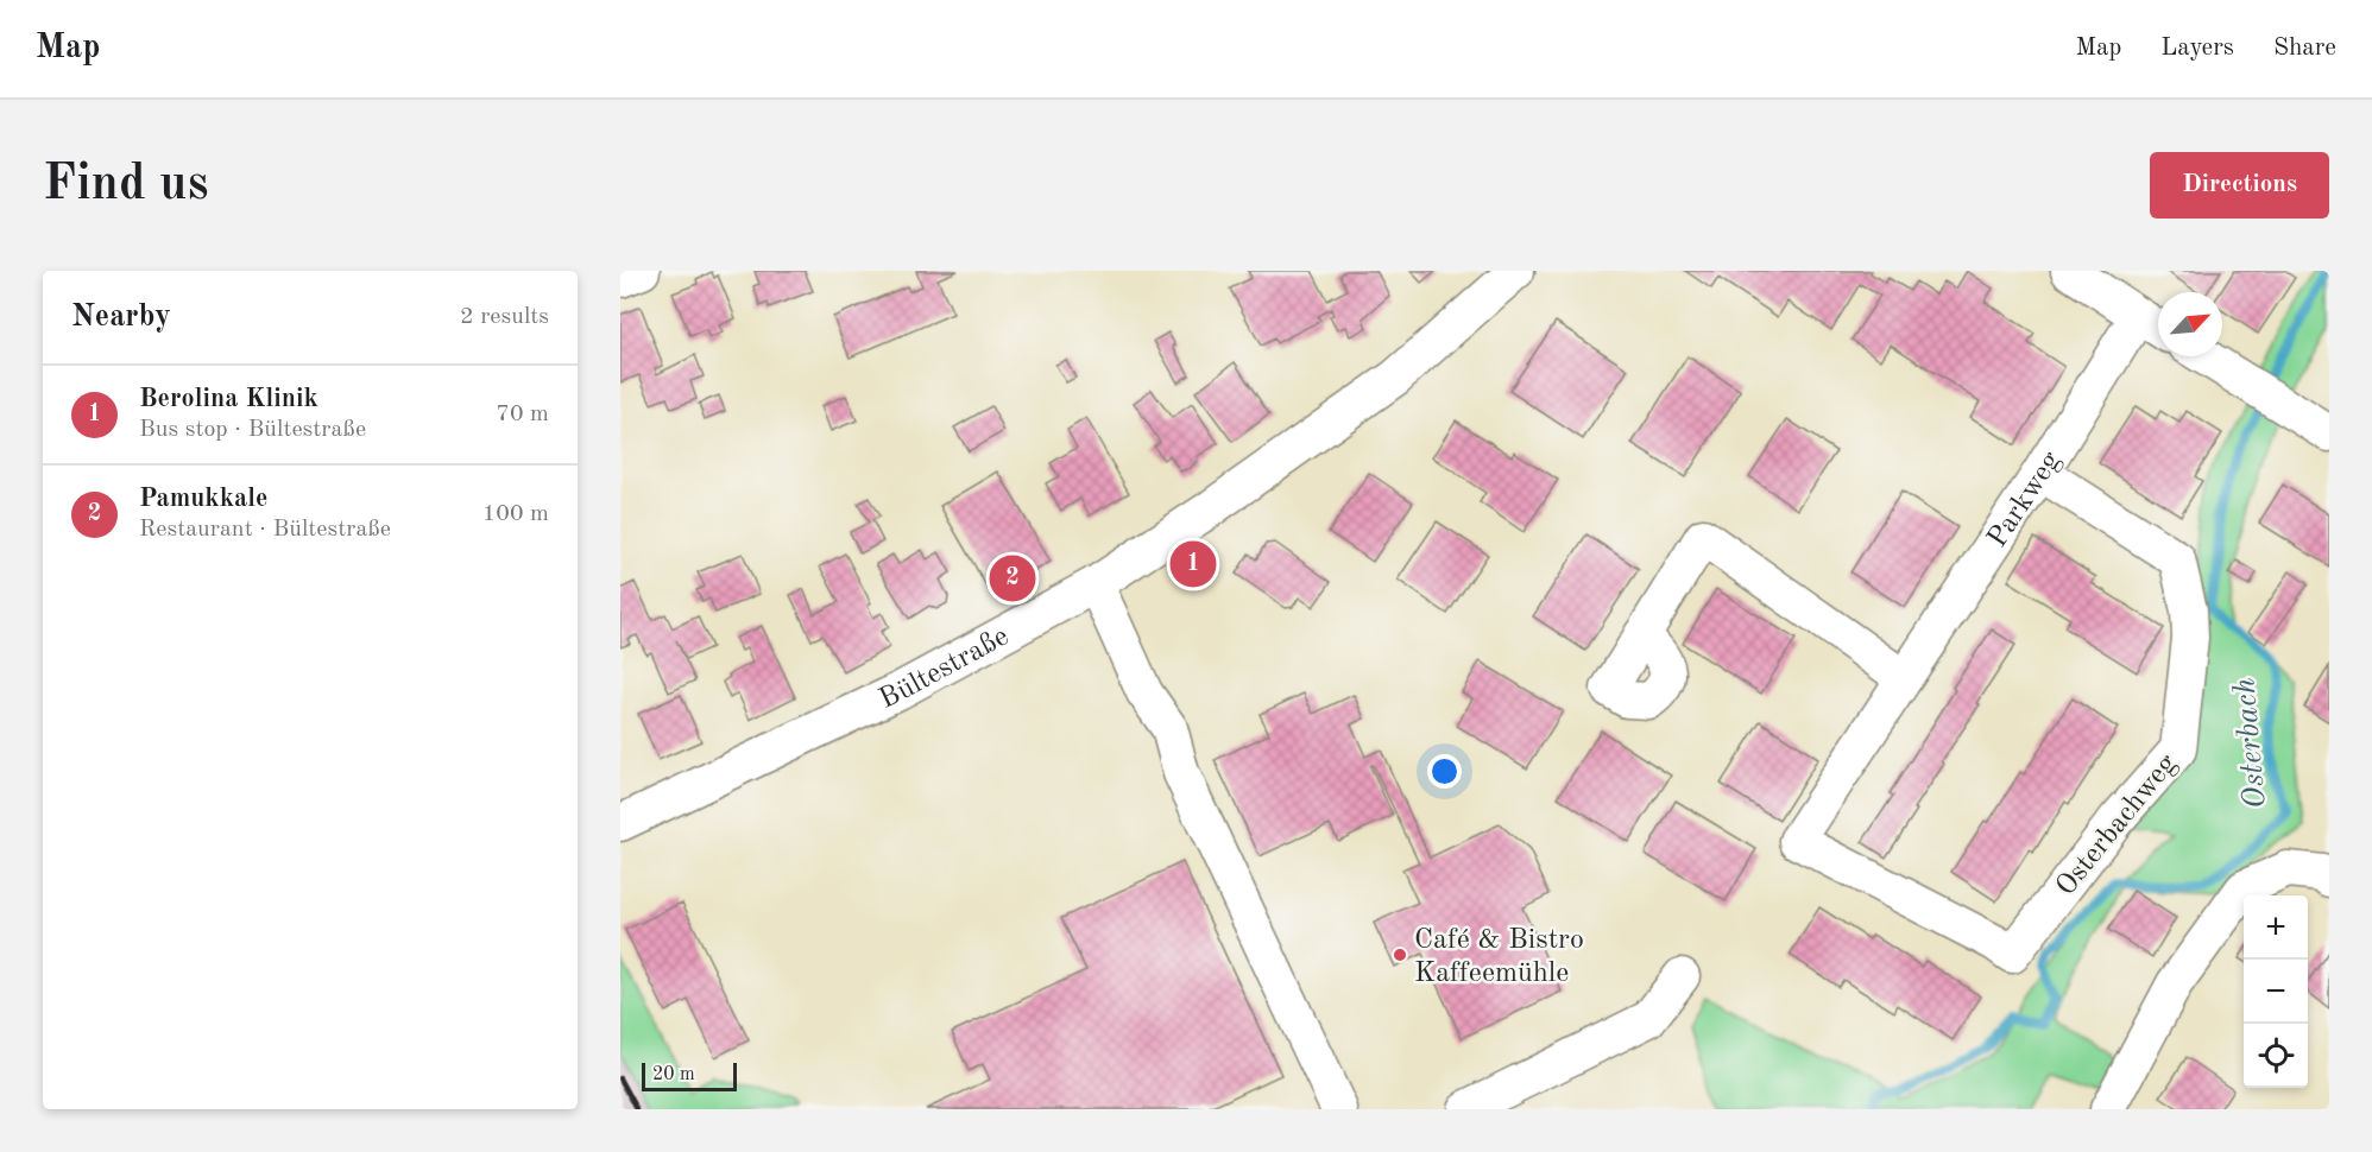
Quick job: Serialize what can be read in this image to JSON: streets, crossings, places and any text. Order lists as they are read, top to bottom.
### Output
{
  "streets": {
    "street": ["Parkweg", "Bültestraße", "Osterbachweg"]
  },
  "crossings": [
    ["Parkweg", "Osterbachweg"]
  ],
  "water": ["Osterbach"],
  "places": ["Café & Bistro Kaffeemühle"],
  "scale_bar": "20 m",
  "north": "top right",
  "page": {
    "header": "Map",
    "nav": ["Map", "Layers", "Share"],
    "buttons": "Directions",
    "title": "Find us",
    "heading": ["Nearby", "2 results"],
    "list": [
      {
        "mark": "1",
        "name": "Berolina Klinik",
        "note": "Bus stop · Bültestraße",
        "value": "70 m"
      },
      {
        "mark": "2",
        "name": "Pamukkale",
        "note": "Restaurant · Bültestraße",
        "value": "100 m"
      }
    ],
    "pins": ["1", "2"],
    "map_buttons": ["+", "−"],
    "scale": "20 m"
  }
}
